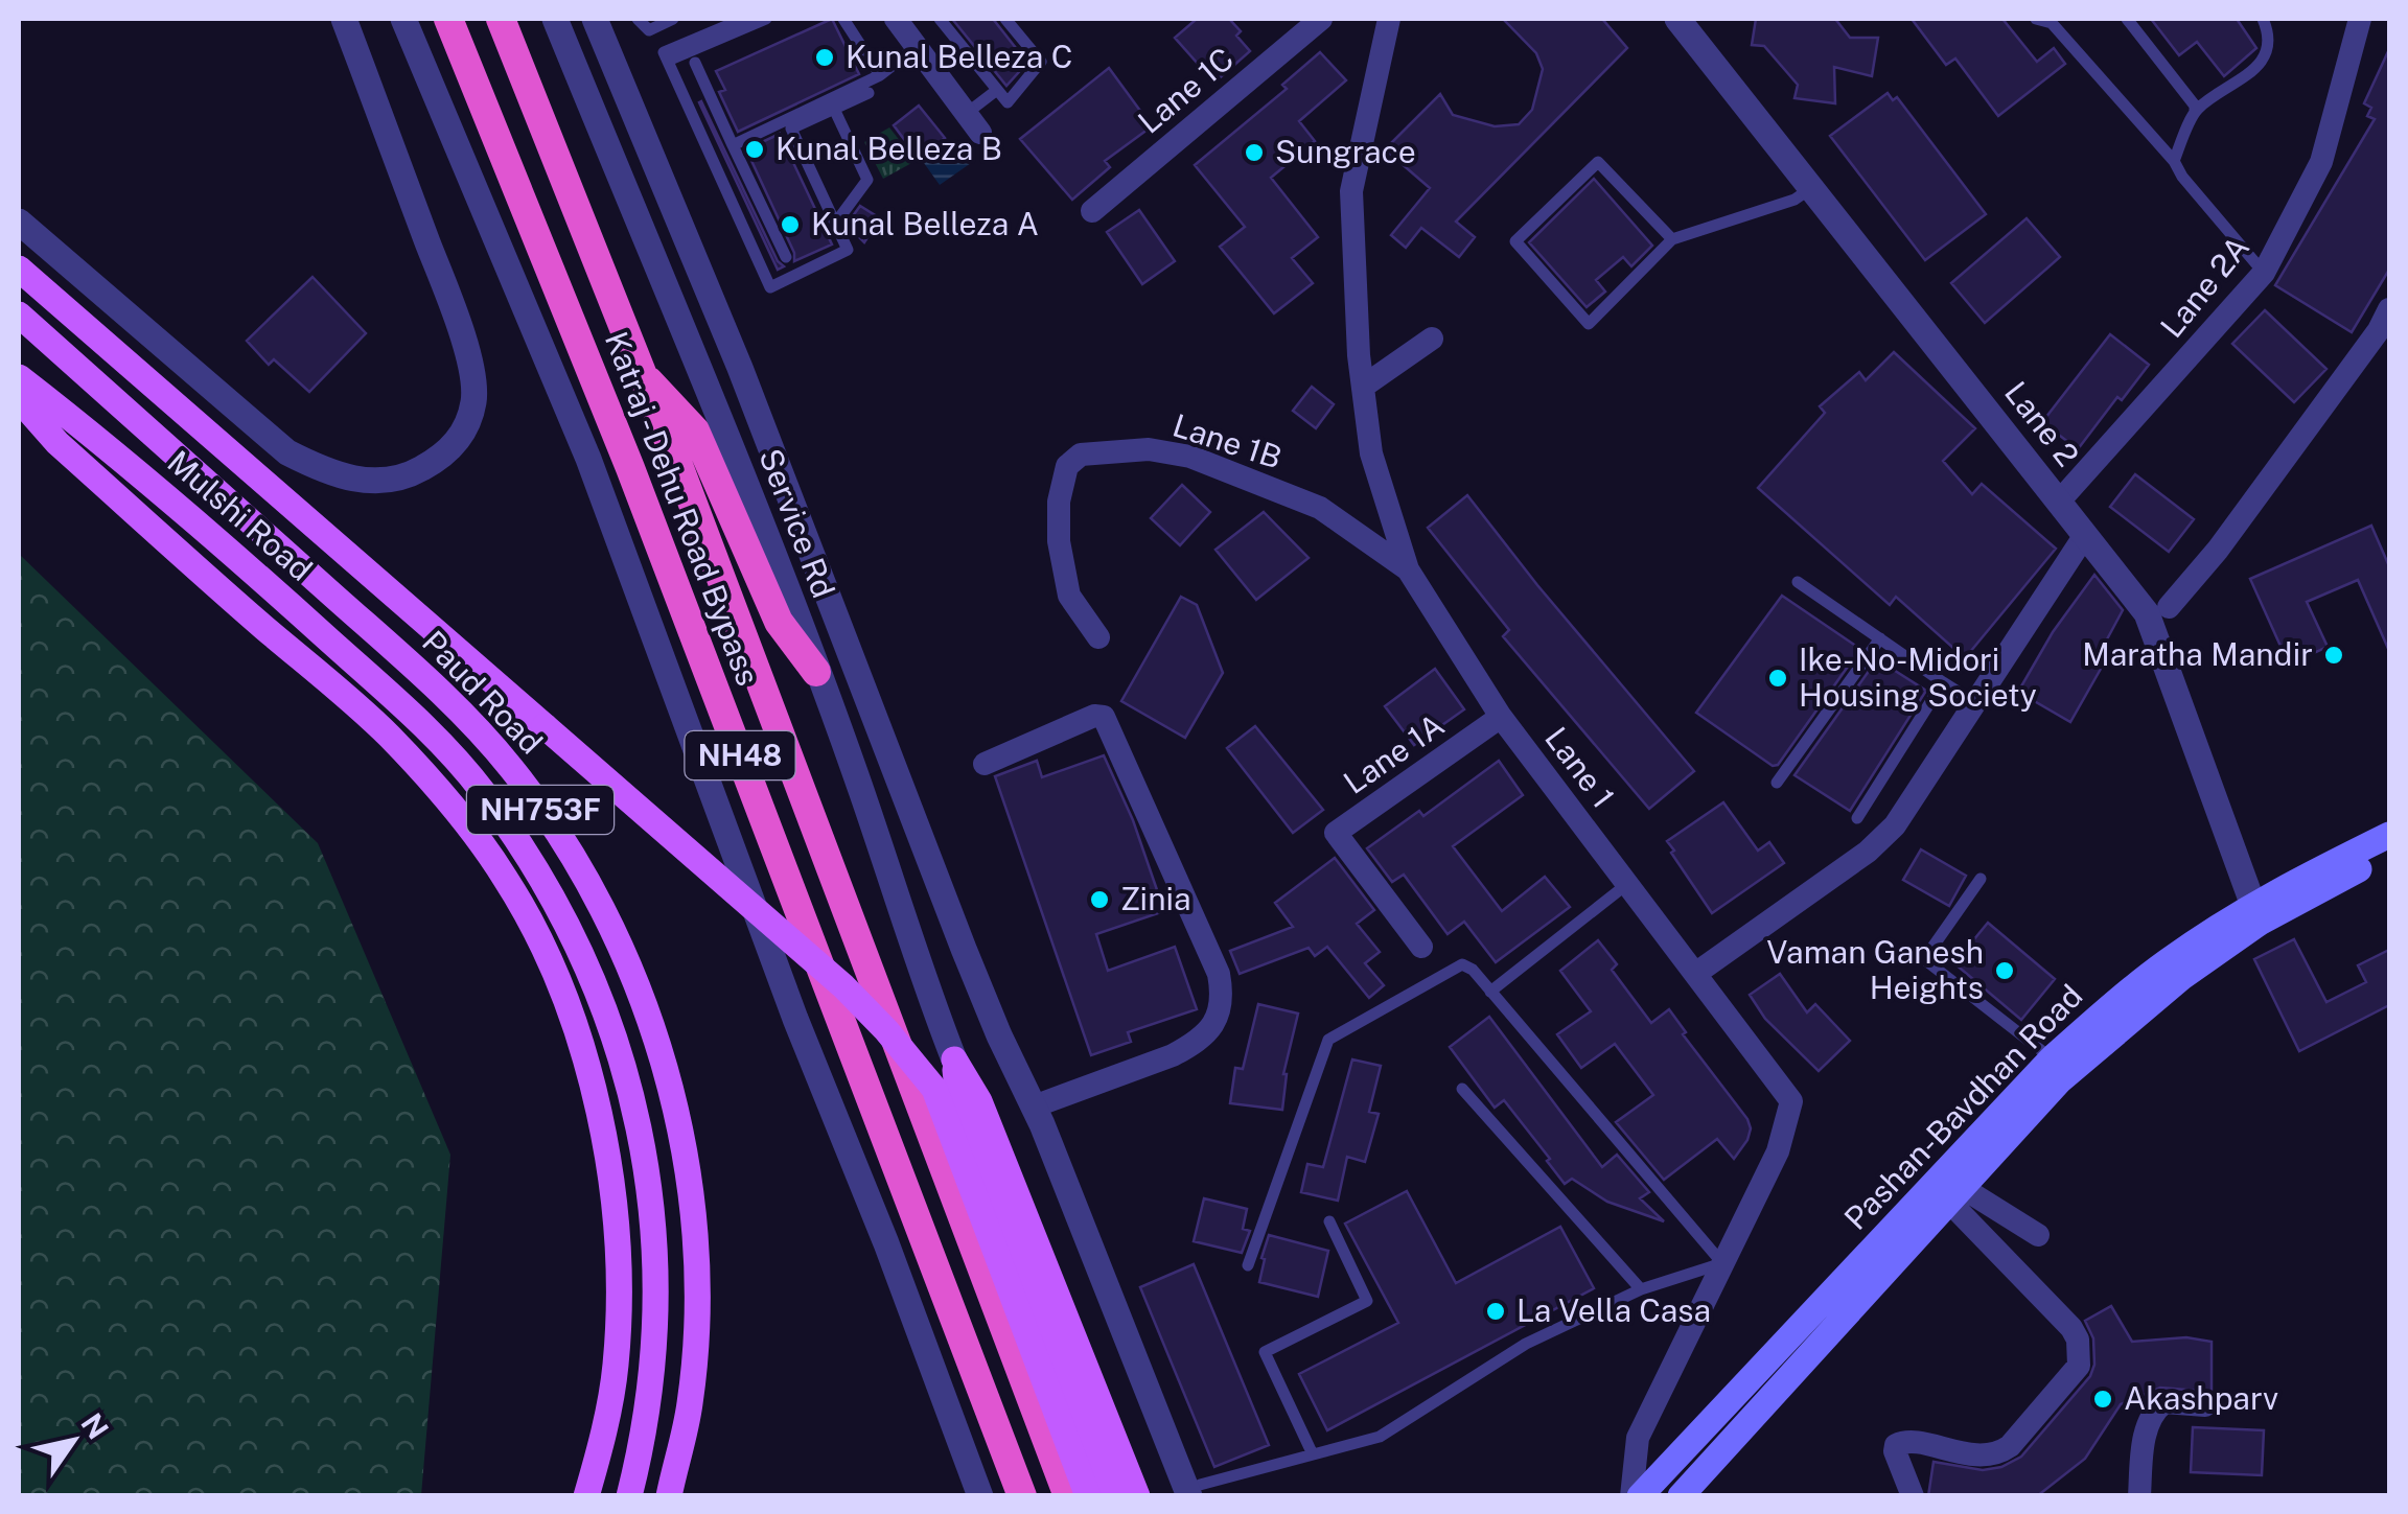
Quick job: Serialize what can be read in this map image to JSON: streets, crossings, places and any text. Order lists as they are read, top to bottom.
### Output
{
  "streets": {
    "highway": ["Katraj - Dehu Road Bypass", "NH48"],
    "main road": [
      "Mulshi Road",
      "Paud Road",
      "NH753F",
      "Pashan-Bavdhan Road"
    ],
    "street": [
      "Lane 1C",
      "Lane 2A",
      "Lane 2",
      "Lane 1B",
      "Service Rd",
      "Lane 1A",
      "Lane 1"
    ]
  },
  "crossings": [
    ["Lane 2A", "Lane 2"],
    ["Lane 2", "Pashan-Bavdhan Road"],
    ["Lane 1B", "Lane 1"],
    ["Lane 1A", "Lane 1"]
  ],
  "places": [
    "Kunal Belleza C",
    "Kunal Belleza B",
    "Sungrace",
    "Kunal Belleza A",
    "Maratha Mandir",
    "Ike-No-Midori Housing Society",
    "Zinia",
    "Vaman Ganesh Heights",
    "La Vella Casa",
    "Akashparv"
  ],
  "north": "top right"
}
